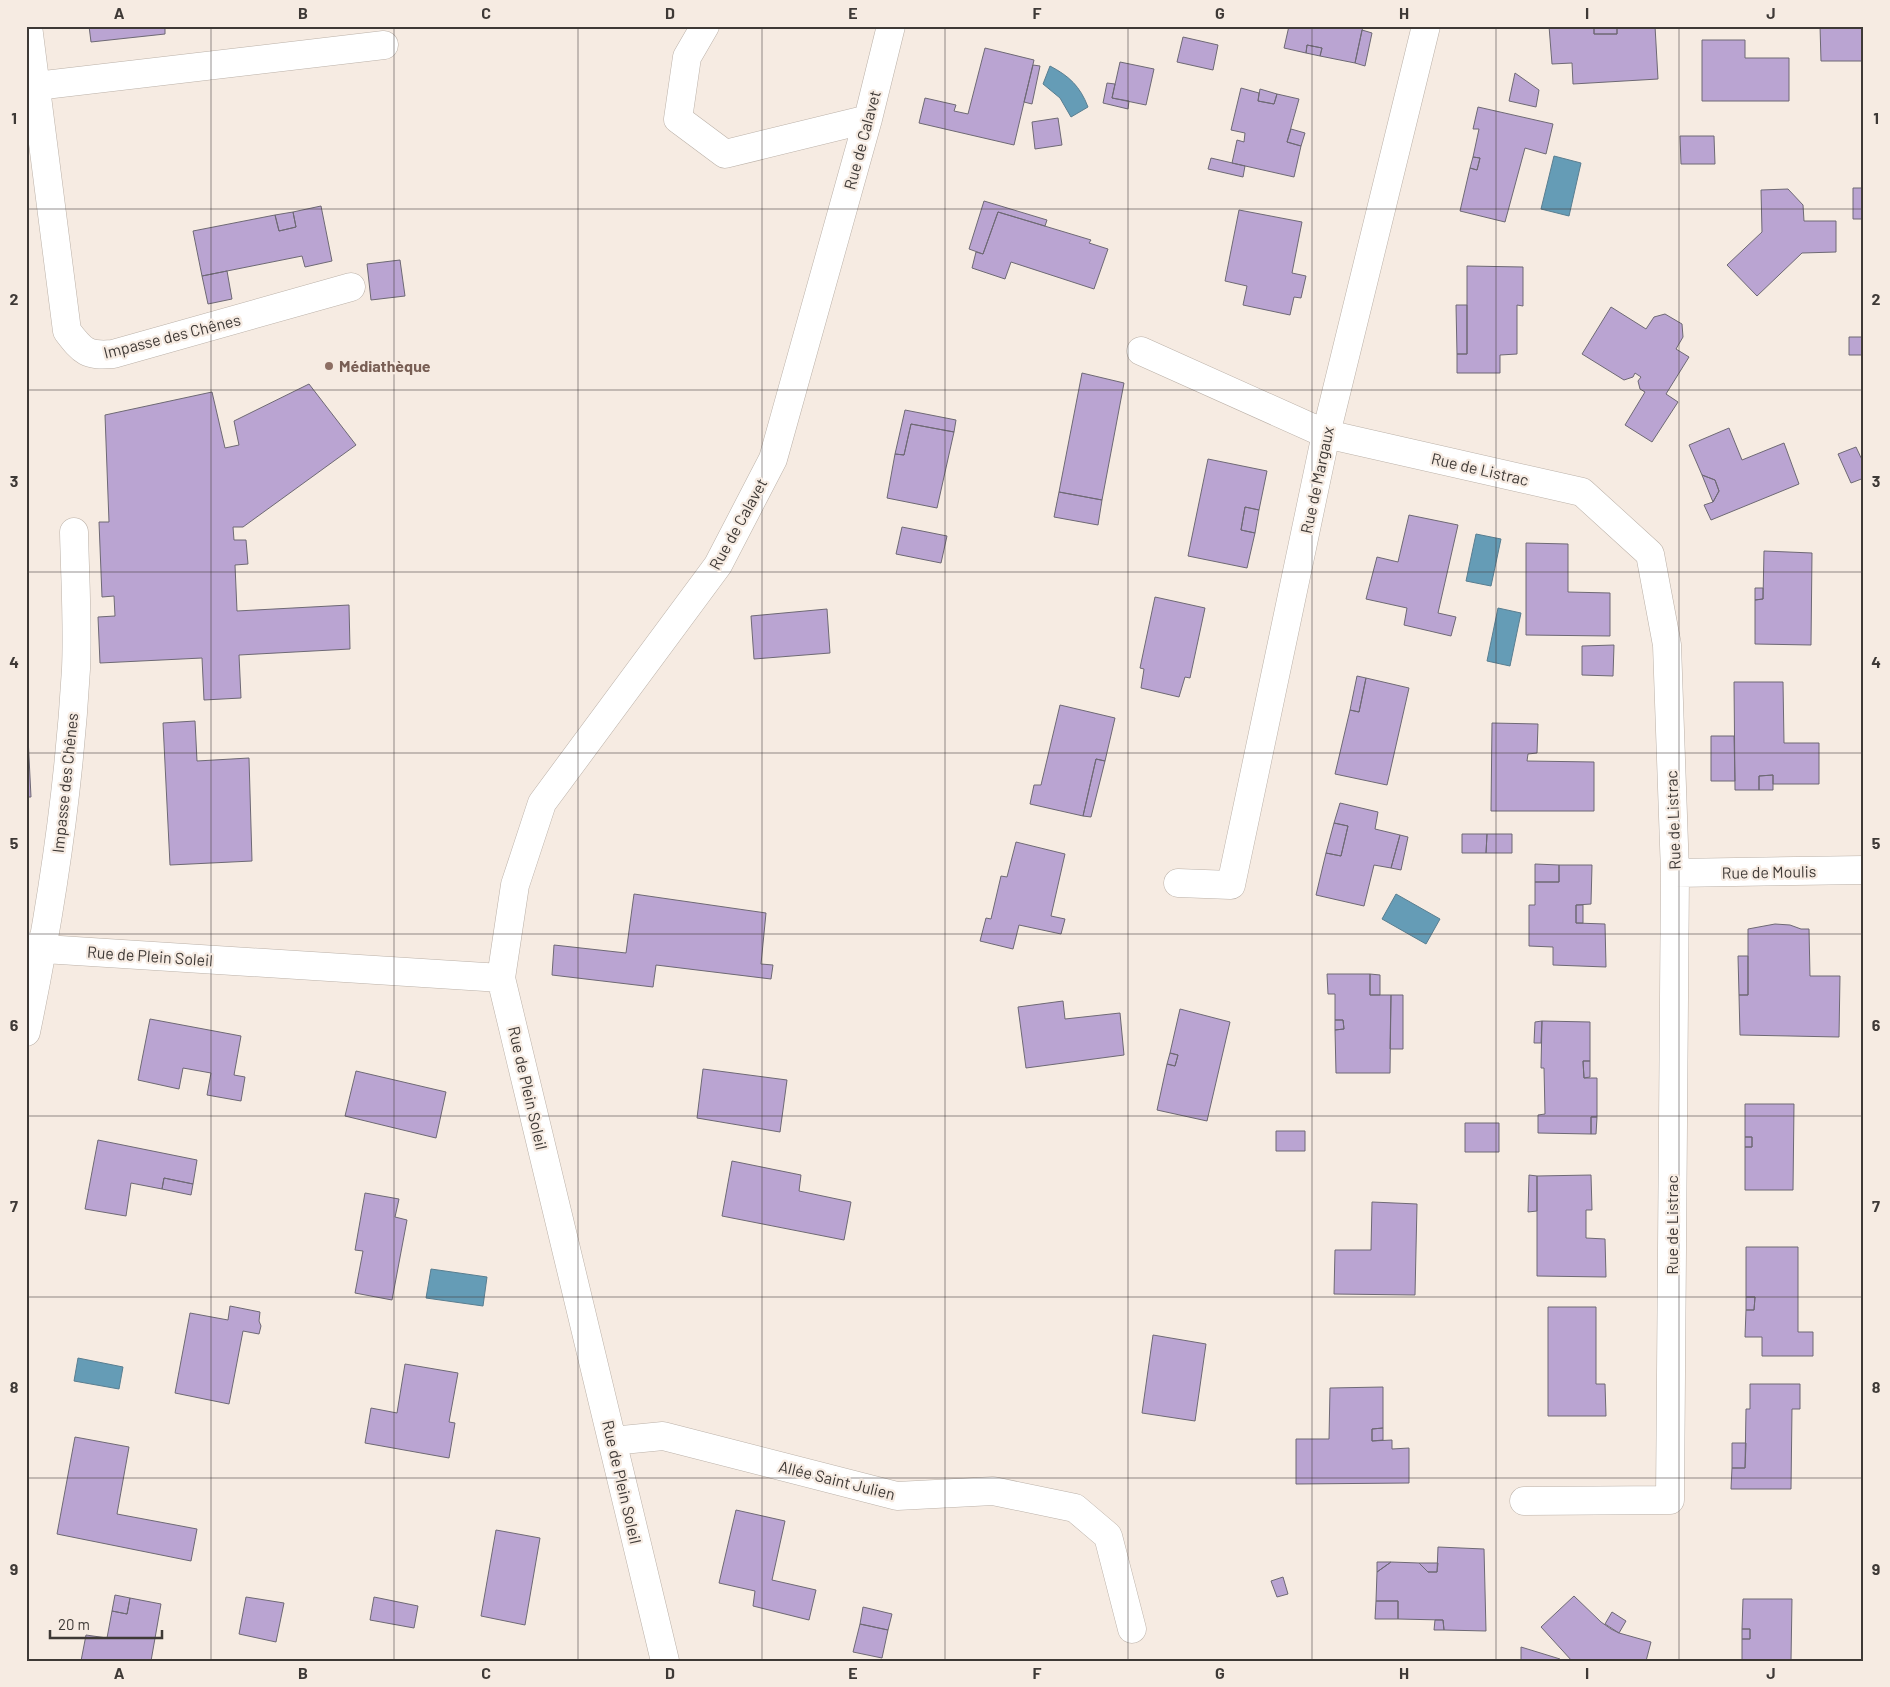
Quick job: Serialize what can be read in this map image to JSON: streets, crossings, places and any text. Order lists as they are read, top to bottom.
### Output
{
  "streets": {
    "street": [
      "Rue de Calavet",
      "Impasse des Chênes",
      "Rue de Listrac",
      "Rue de Margaux",
      "Rue de Moulis",
      "Rue de Plein Soleil",
      "Allée Saint Julien"
    ]
  },
  "crossings": [
    ["Rue de Calavet", "Rue de Plein Soleil"],
    ["Impasse des Chênes", "Rue de Plein Soleil"],
    ["Rue de Listrac", "Rue de Margaux"],
    ["Rue de Listrac", "Rue de Moulis"],
    ["Rue de Plein Soleil", "Allée Saint Julien"]
  ],
  "places": ["Médiathèque"],
  "scale_bar": "20 m",
  "grid": {
    "columns": [
      "A",
      "B",
      "C",
      "D",
      "E",
      "F",
      "G",
      "H",
      "I",
      "J"
    ],
    "rows": [
      "1",
      "2",
      "3",
      "4",
      "5",
      "6",
      "7",
      "8",
      "9"
    ]
  }
}
